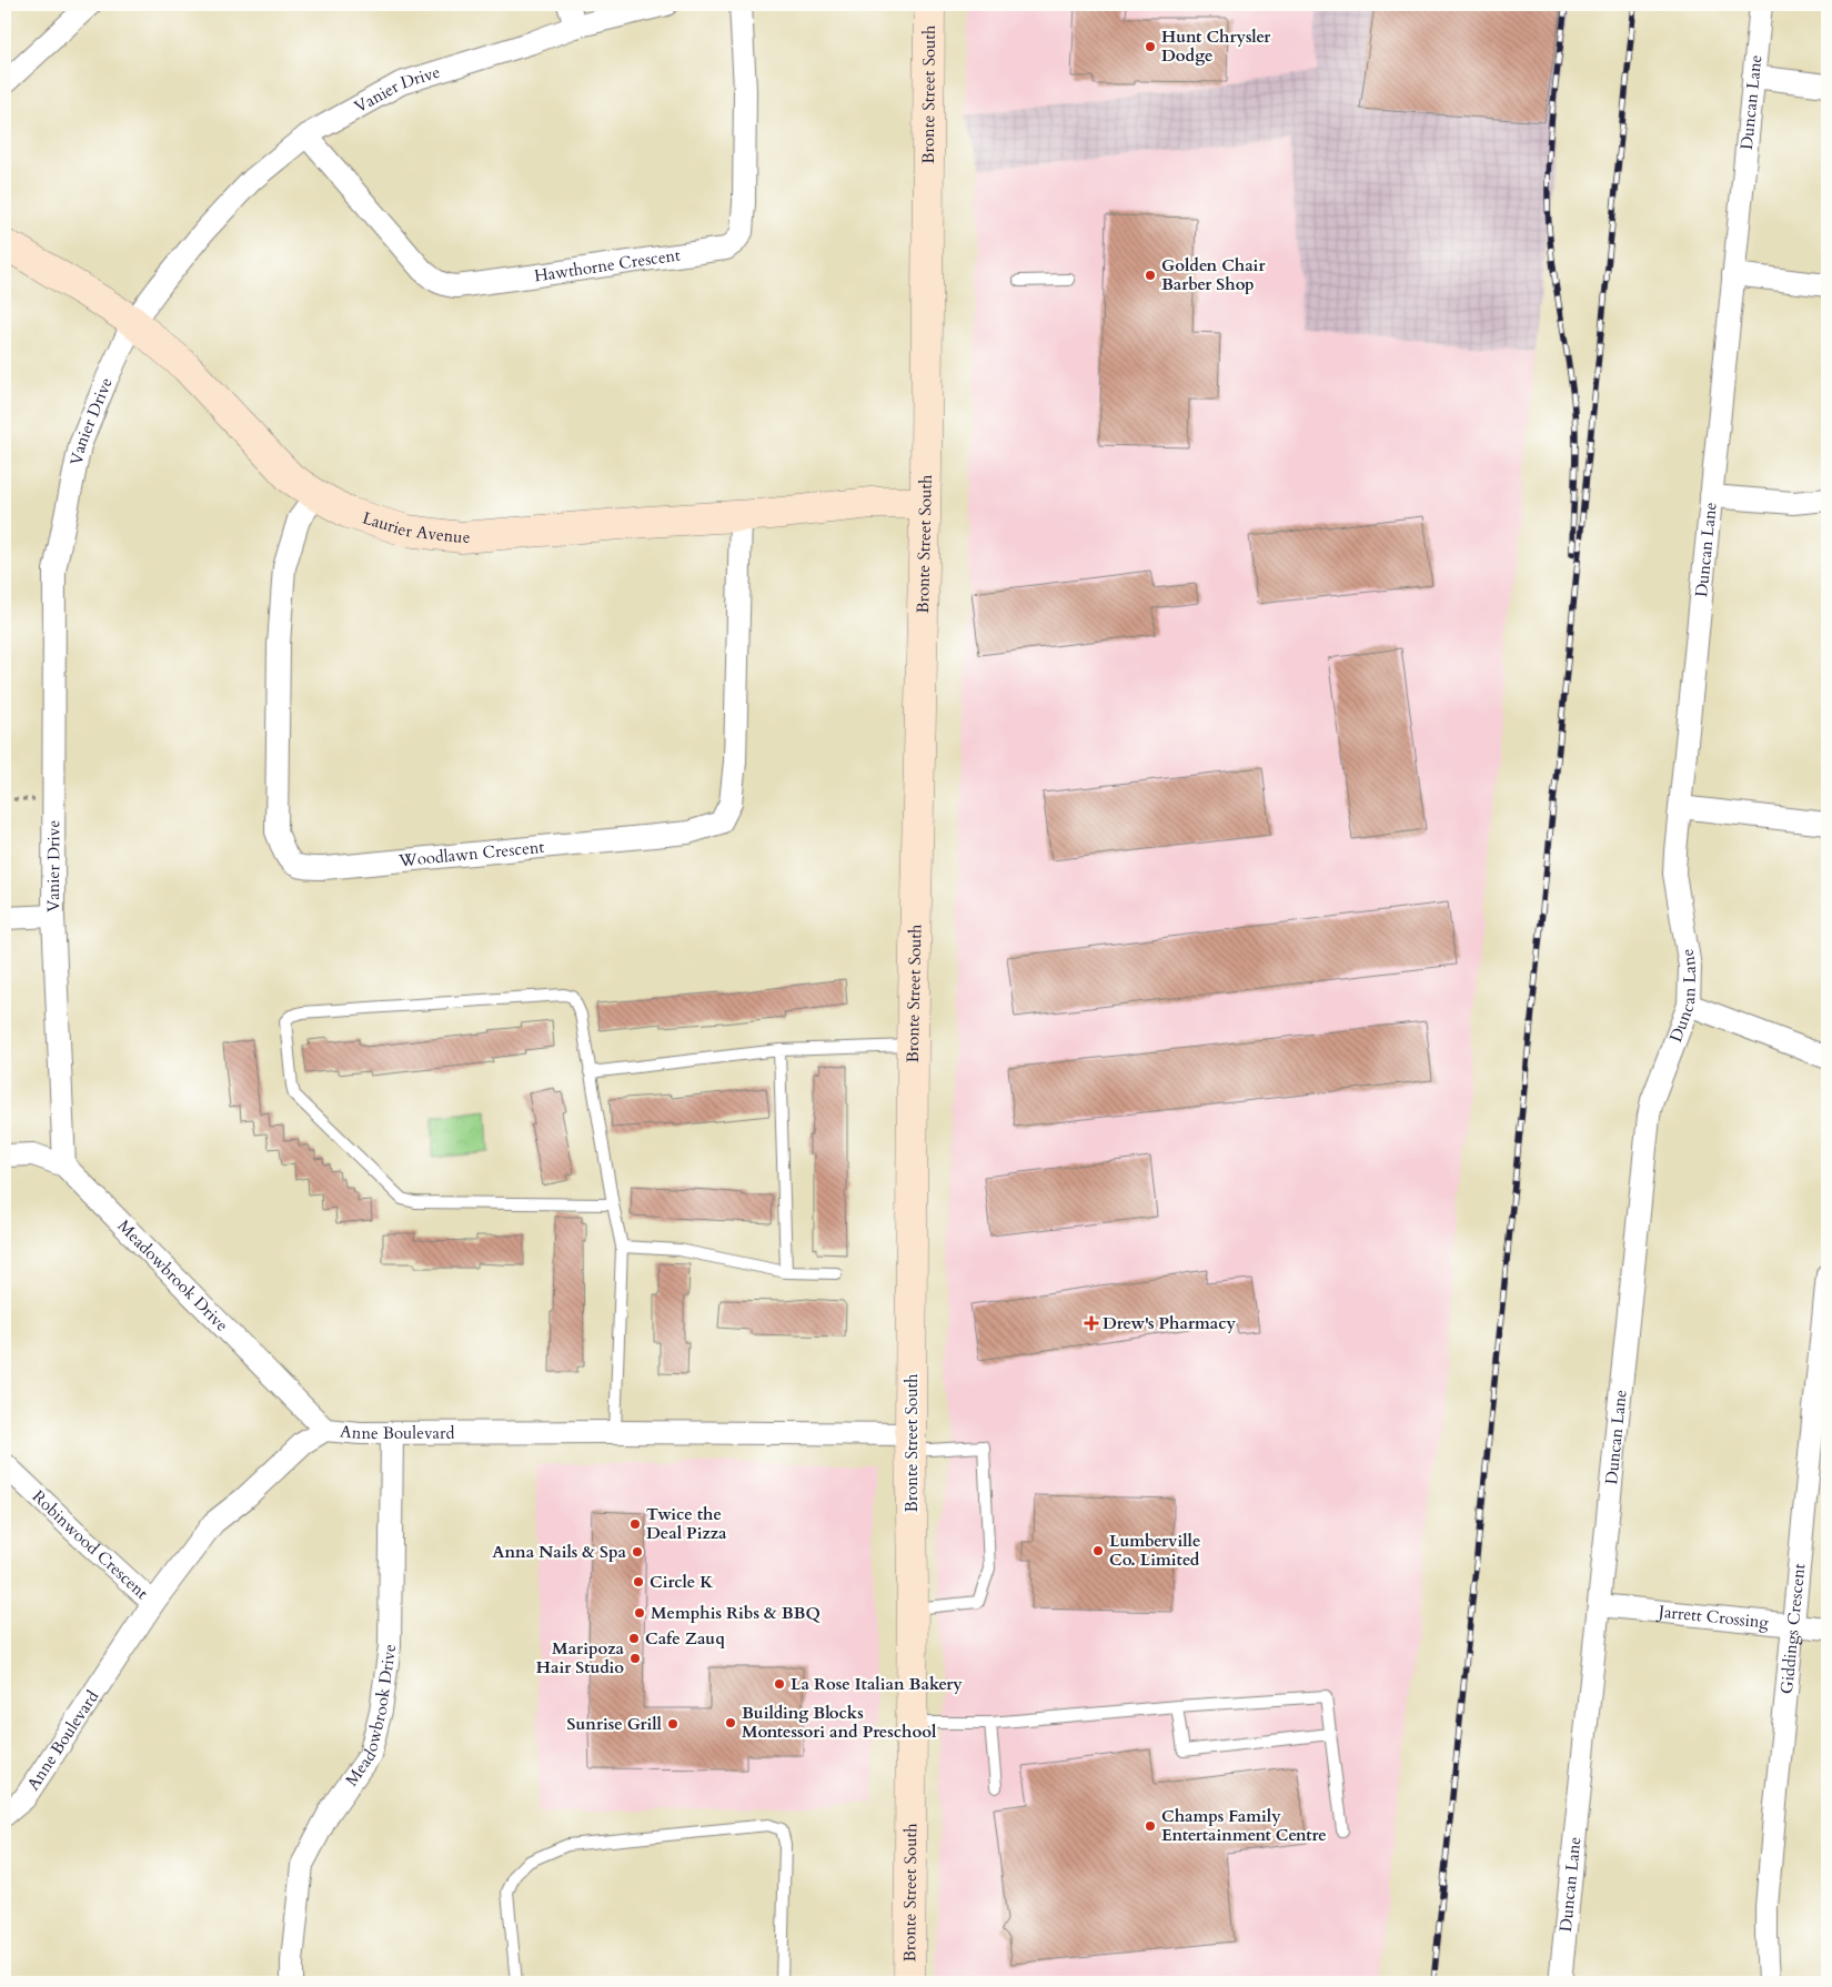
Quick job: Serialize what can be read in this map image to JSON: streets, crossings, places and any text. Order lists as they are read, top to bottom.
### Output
{
  "streets": {
    "main road": ["Bronte Street South", "Laurier Avenue"],
    "street": [
      "Vanier Drive",
      "Duncan Lane",
      "Hawthorne Crescent",
      "Woodlawn Crescent",
      "Meadowbrook Drive",
      "Anne Boulevard",
      "Robinwood Crescent",
      "Jarrett Crossing",
      "Giddings Crescent"
    ]
  },
  "crossings": [
    ["Vanier Drive", "Hawthorne Crescent"],
    ["Vanier Drive", "Laurier Avenue"],
    ["Vanier Drive", "Meadowbrook Drive"],
    ["Bronte Street South", "Laurier Avenue"],
    ["Bronte Street South", "Anne Boulevard"],
    ["Duncan Lane", "Jarrett Crossing"],
    ["Laurier Avenue", "Woodlawn Crescent"],
    ["Meadowbrook Drive", "Anne Boulevard"],
    ["Anne Boulevard", "Robinwood Crescent"],
    ["Jarrett Crossing", "Giddings Crescent"]
  ],
  "places": {
    "other": [
      "Hunt Chrysler Dodge",
      "Golden Chair Barber Shop",
      "Twice the Deal Pizza",
      "Lumberville Co. Limited",
      "Anna Nails & Spa",
      "Circle K",
      "Memphis Ribs & BBQ",
      "Cafe Zauq",
      "Maripoza Hair Studio",
      "La Rose Italian Bakery",
      "Building Blocks Montessori and Preschool",
      "Sunrise Grill",
      "Champs Family Entertainment Centre"
    ],
    "health": ["Drew's Pharmacy"]
  }
}
